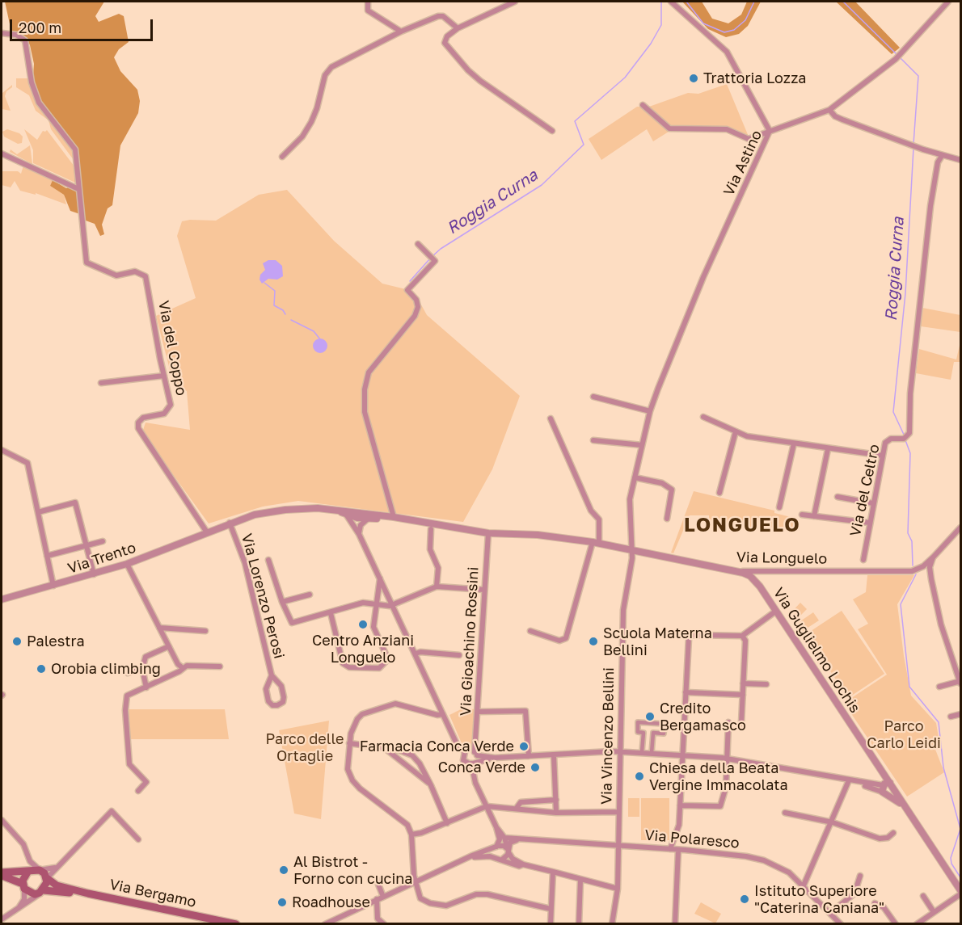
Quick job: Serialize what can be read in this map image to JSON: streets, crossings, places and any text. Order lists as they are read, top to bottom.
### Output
{
  "streets": {
    "main road": ["Via Bergamo"],
    "street": [
      "Via Astino",
      "Via del Coppo",
      "Via del Celtro",
      "Via Trento",
      "Via Longuelo",
      "Via Lorenzo Perosi",
      "Via Gioachino Rossini",
      "Via Guglielmo Lochis",
      "Via Vincenzo Bellini",
      "Via Polaresco"
    ]
  },
  "crossings": [
    ["Via Astino", "Via Longuelo"],
    ["Via Astino", "Via Vincenzo Bellini"],
    ["Via del Coppo", "Via Trento"],
    ["Via del Coppo", "Via Longuelo"],
    ["Via Trento", "Via Longuelo"],
    ["Via Longuelo", "Via Lorenzo Perosi"],
    ["Via Longuelo", "Via Gioachino Rossini"],
    ["Via Longuelo", "Via Guglielmo Lochis"],
    ["Via Longuelo", "Via Vincenzo Bellini"],
    ["Via Vincenzo Bellini", "Via Polaresco"]
  ],
  "districts": ["LONGUELO"],
  "water": ["Roggia Curna"],
  "parks": ["Parco Carlo Leidi", "Parco delle Ortaglie"],
  "places": [
    "Trattoria Lozza",
    "Centro Anziani Longuelo",
    "Palestra",
    "Scuola Materna Bellini",
    "Orobia climbing",
    "Credito Bergamasco",
    "Farmacia Conca Verde",
    "Conca Verde",
    "Chiesa della Beata Vergine Immacolata",
    "Al Bistrot - Forno con cucina",
    "Istituto Superiore \"Caterina Caniana\"",
    "Roadhouse"
  ],
  "scale_bar": "200 m"
}
